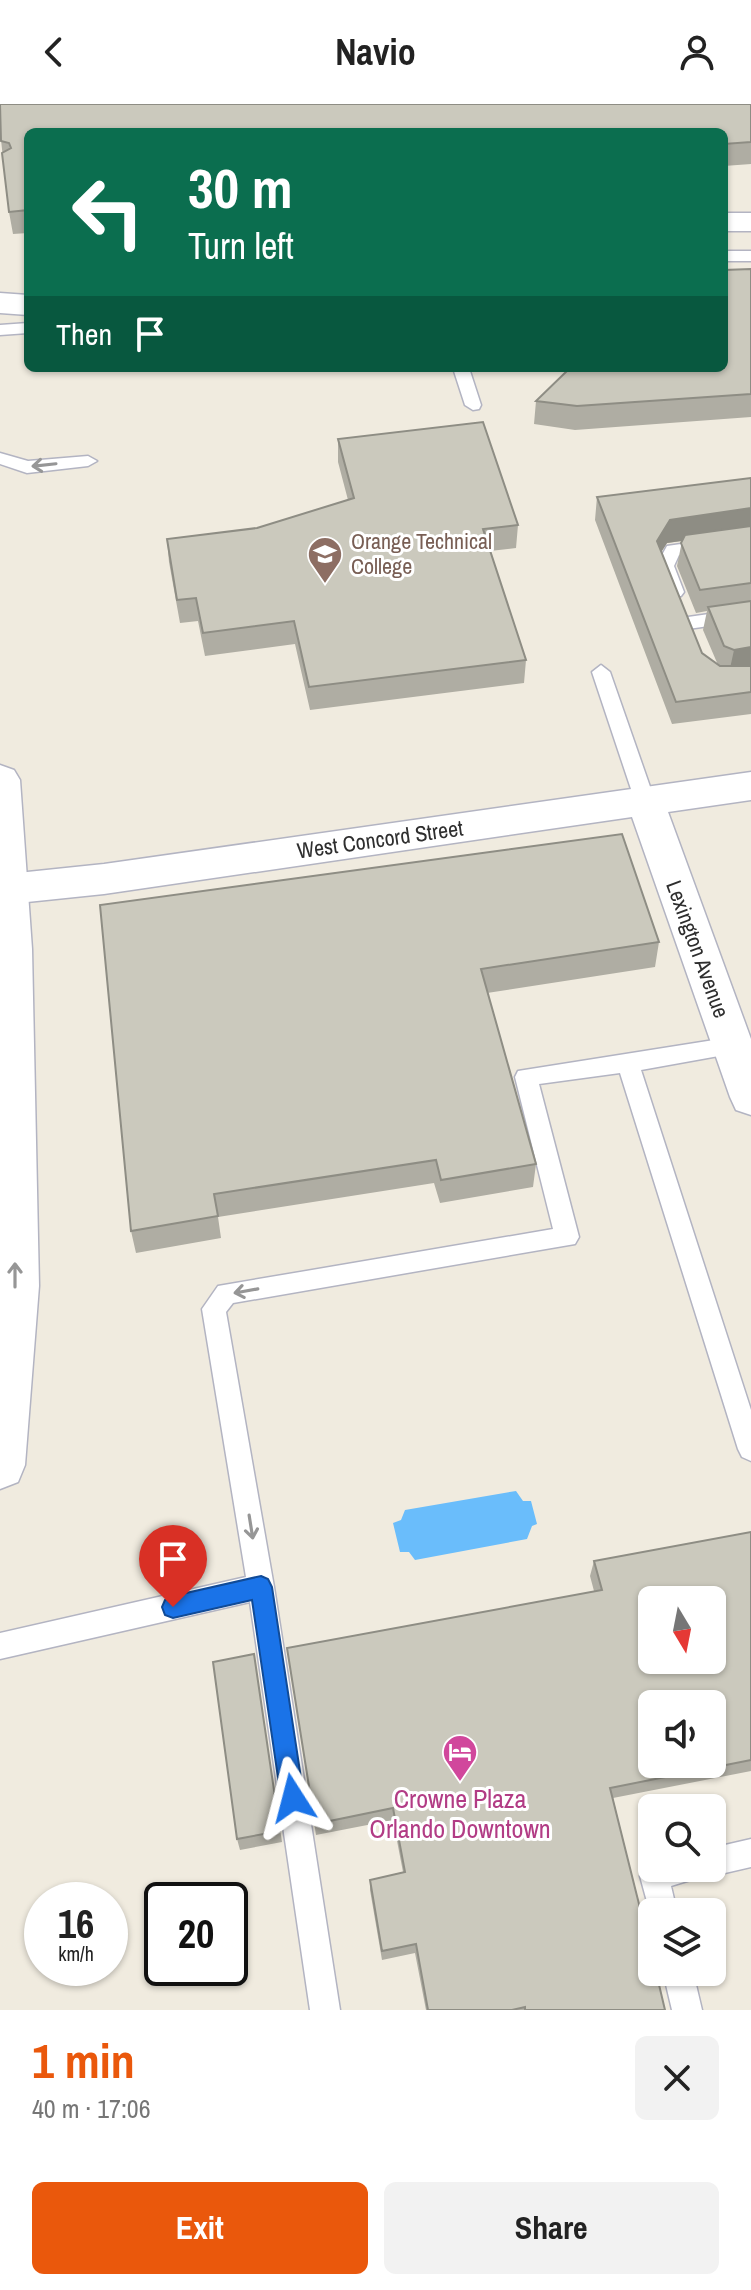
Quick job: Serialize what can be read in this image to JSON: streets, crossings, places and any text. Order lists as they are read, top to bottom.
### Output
{
  "streets": {
    "street": ["West Concord Street", "Lexington Avenue"]
  },
  "crossings": [
    ["West Concord Street", "Lexington Avenue"]
  ],
  "places": {
    "school or university": ["Orange Technical College"],
    "hotel": ["Crowne Plaza Orlando Downtown"]
  },
  "north": "bottom",
  "page": {
    "header": "Navio",
    "turn": ["30 m", "Turn left"],
    "then": "Then",
    "speed": "16 km/h",
    "limit": "20",
    "heading": ["1 min", "40 m · 17:06"],
    "buttons": ["Exit", "Share"]
  }
}
